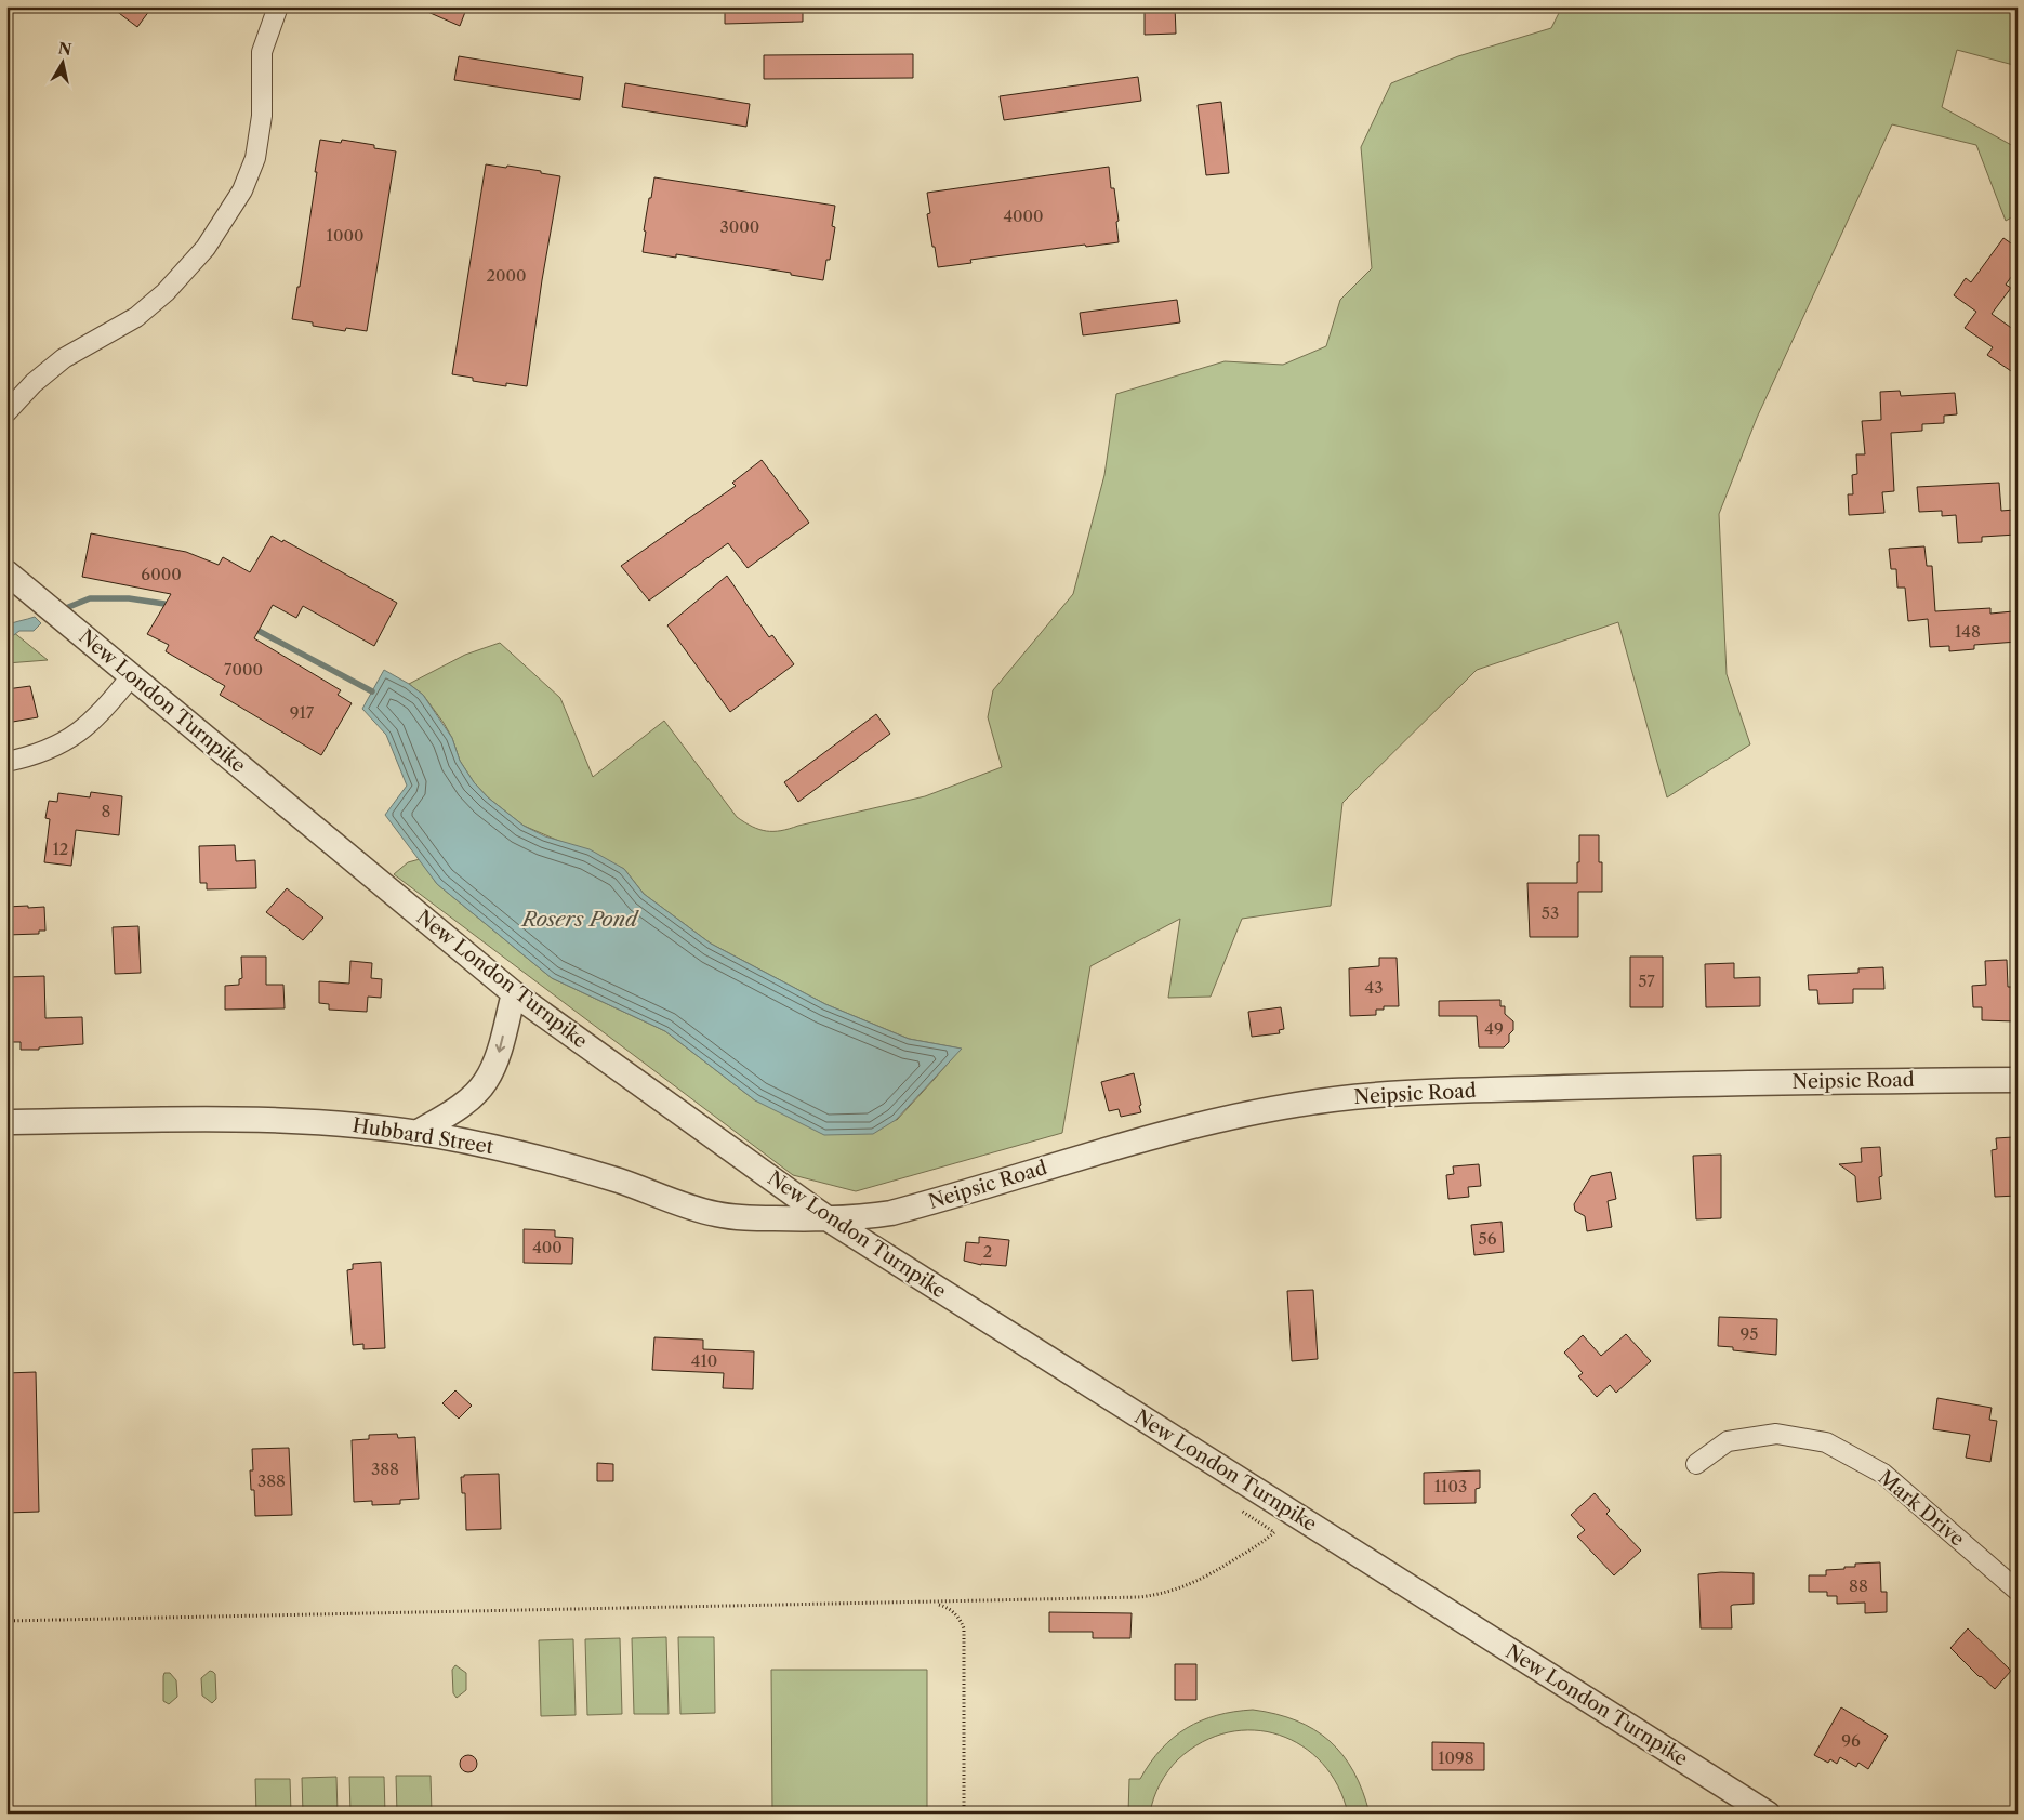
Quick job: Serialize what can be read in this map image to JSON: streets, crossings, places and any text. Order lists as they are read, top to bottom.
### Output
{
  "streets": {
    "street": [
      "New London Turnpike",
      "Neipsic Road",
      "Hubbard Street",
      "Mark Drive"
    ]
  },
  "crossings": [
    ["New London Turnpike", "Neipsic Road"],
    ["New London Turnpike", "Hubbard Street"],
    ["Neipsic Road", "Hubbard Street"]
  ],
  "water": ["Rosers Pond"],
  "house_numbers": [
    "4000",
    "3000",
    "1000",
    "2000",
    "6000",
    "148",
    "7000",
    "917",
    "8",
    "12",
    "53",
    "57",
    "43",
    "49",
    "56",
    "400",
    "2",
    "95",
    "410",
    "388",
    "388",
    "1103",
    "88",
    "96",
    "1098"
  ],
  "north": "top"
}
